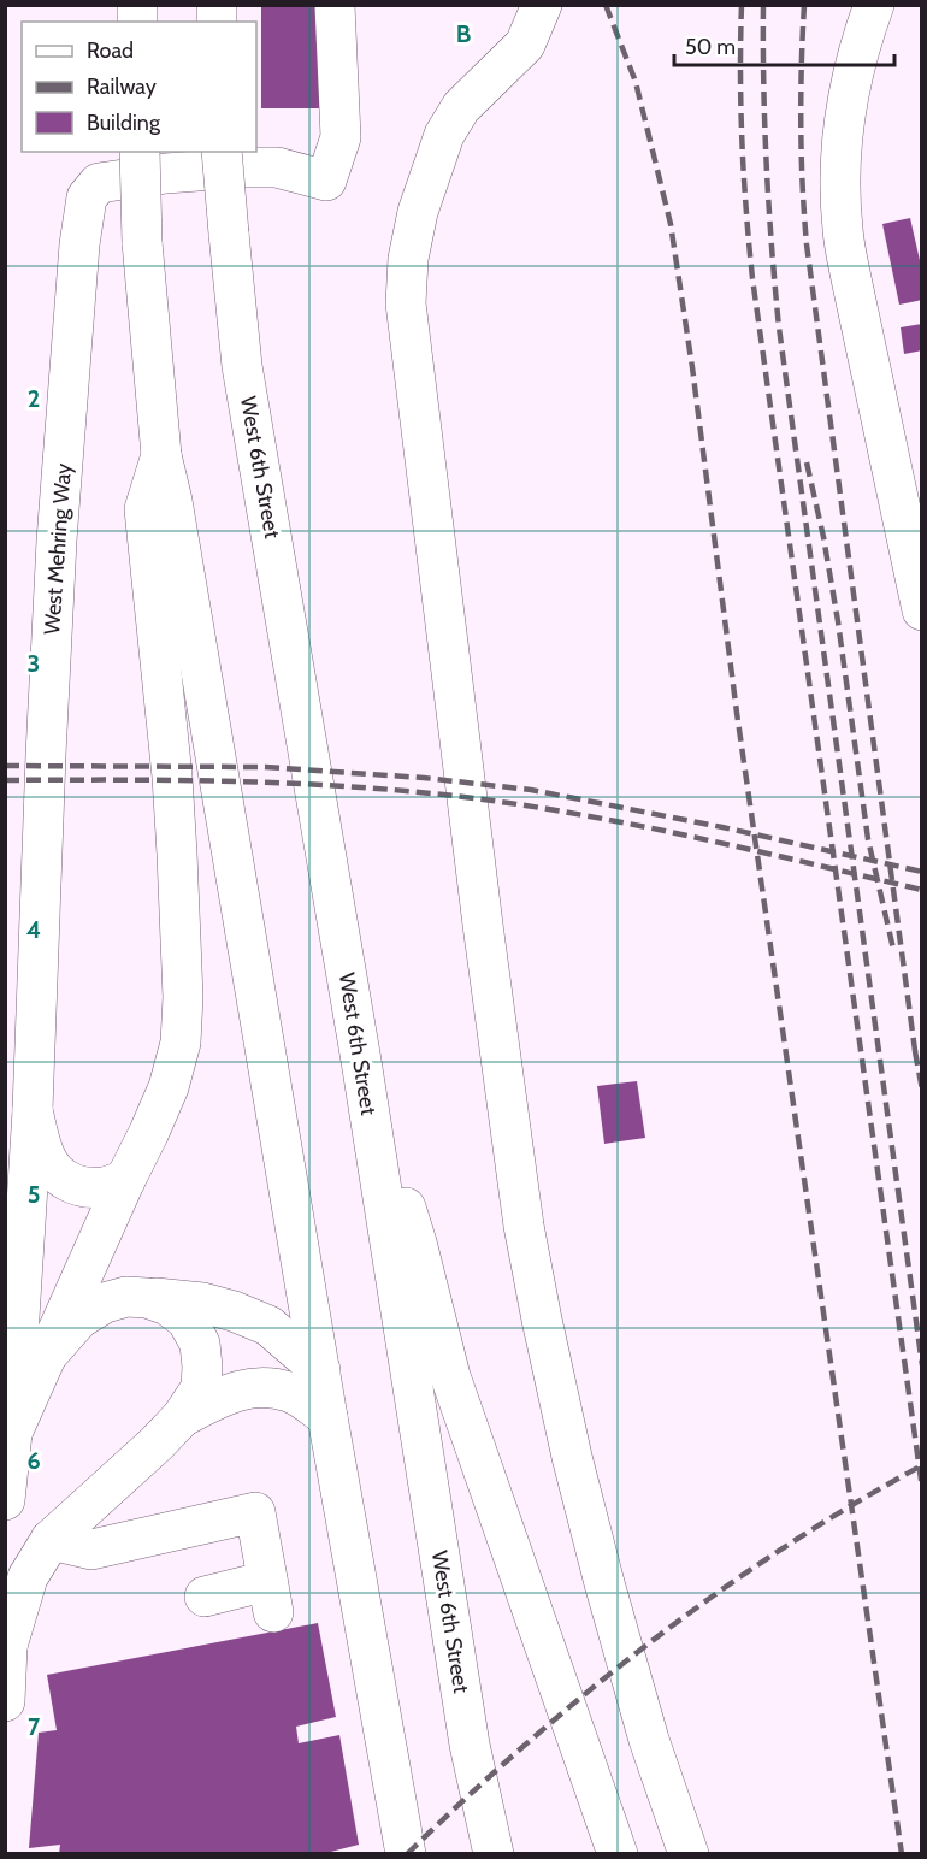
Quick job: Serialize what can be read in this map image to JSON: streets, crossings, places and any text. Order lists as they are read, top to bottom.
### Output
{
  "streets": {
    "main road": ["West 6th Street", "West Mehring Way"]
  },
  "legend": ["Road", "Railway", "Building"],
  "scale_bar": "50 m",
  "grid": {
    "columns": ["B"],
    "rows": [
      "2",
      "3",
      "4",
      "5",
      "6",
      "7"
    ]
  }
}
